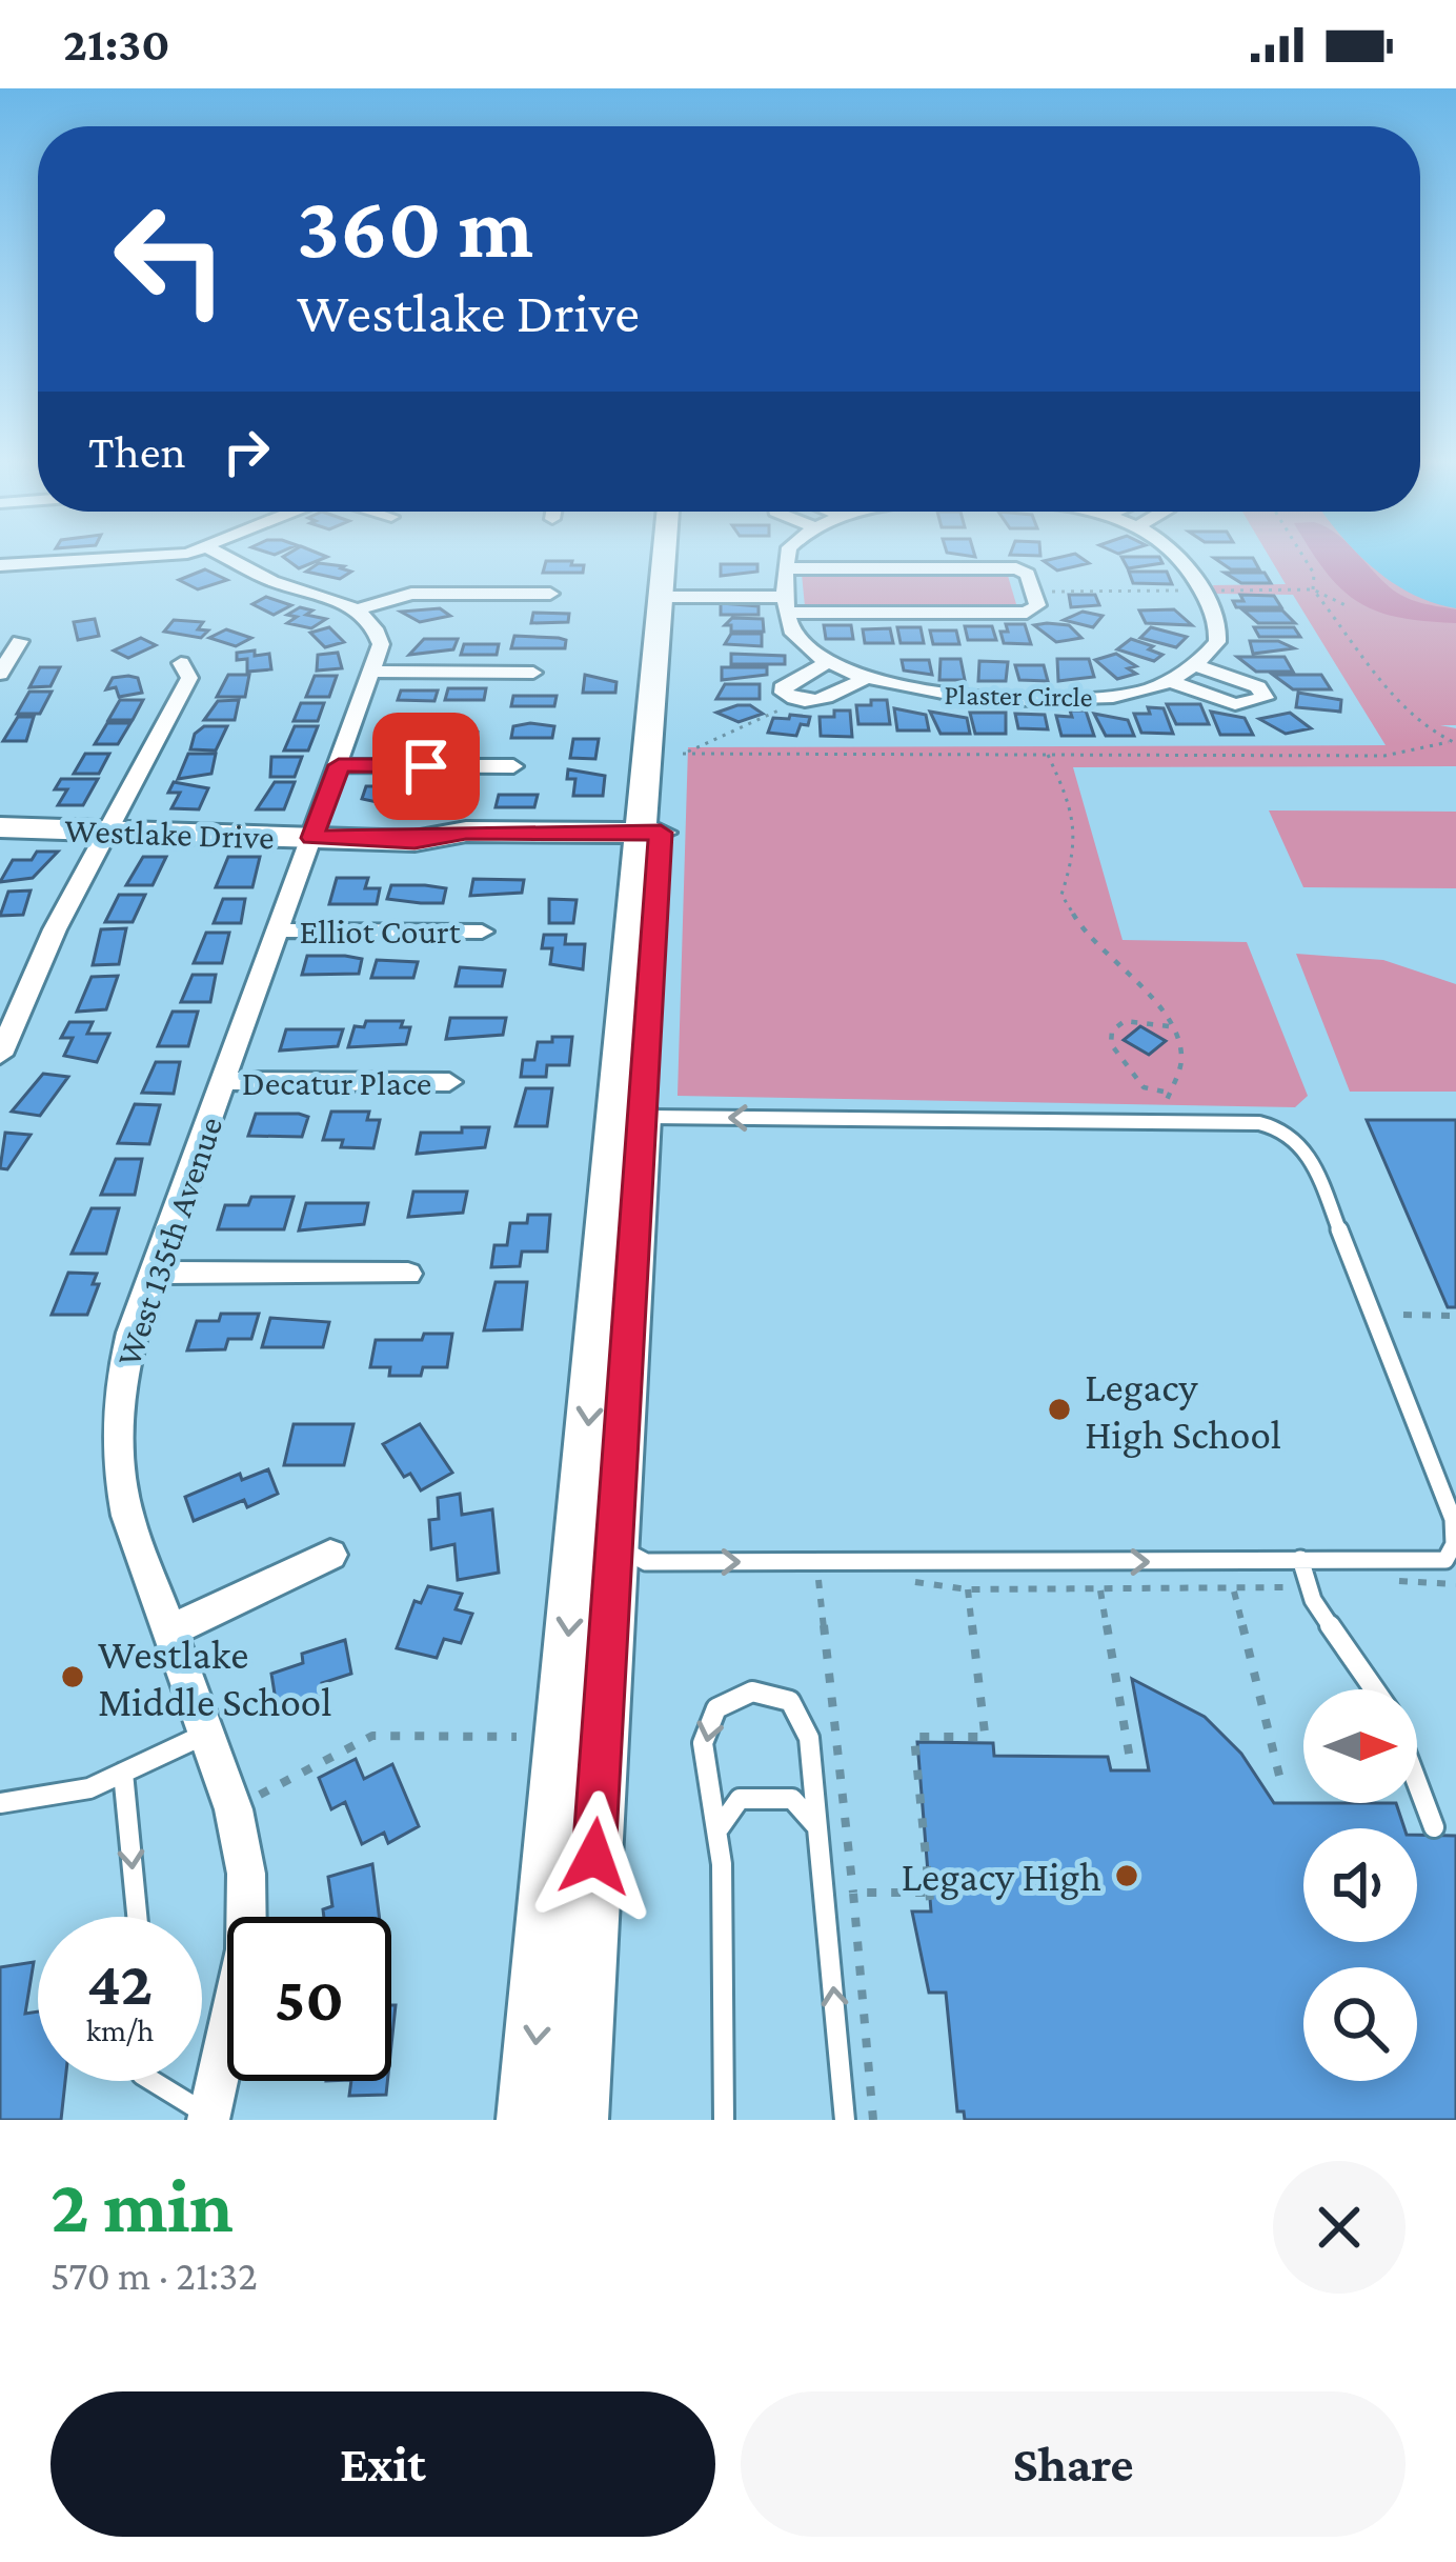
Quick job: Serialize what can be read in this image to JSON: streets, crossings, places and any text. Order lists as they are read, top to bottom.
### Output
{
  "streets": {
    "main road": ["Westlake Drive"],
    "street": [
      "Plaster Circle",
      "Elliot Court",
      "Decatur Place",
      "West 135th Avenue"
    ]
  },
  "crossings": [
    ["Westlake Drive", "West 135th Avenue"],
    ["Elliot Court", "West 135th Avenue"],
    ["Decatur Place", "West 135th Avenue"]
  ],
  "places": ["Legacy High School", "Westlake Middle School", "Legacy High"],
  "north": "right",
  "page": {
    "status": "21:30",
    "turn": ["360 m", "Westlake Drive"],
    "then": "Then",
    "speed": "42 km/h",
    "limit": "50",
    "heading": ["2 min", "570 m · 21:32"],
    "buttons": ["Exit", "Share"]
  }
}
